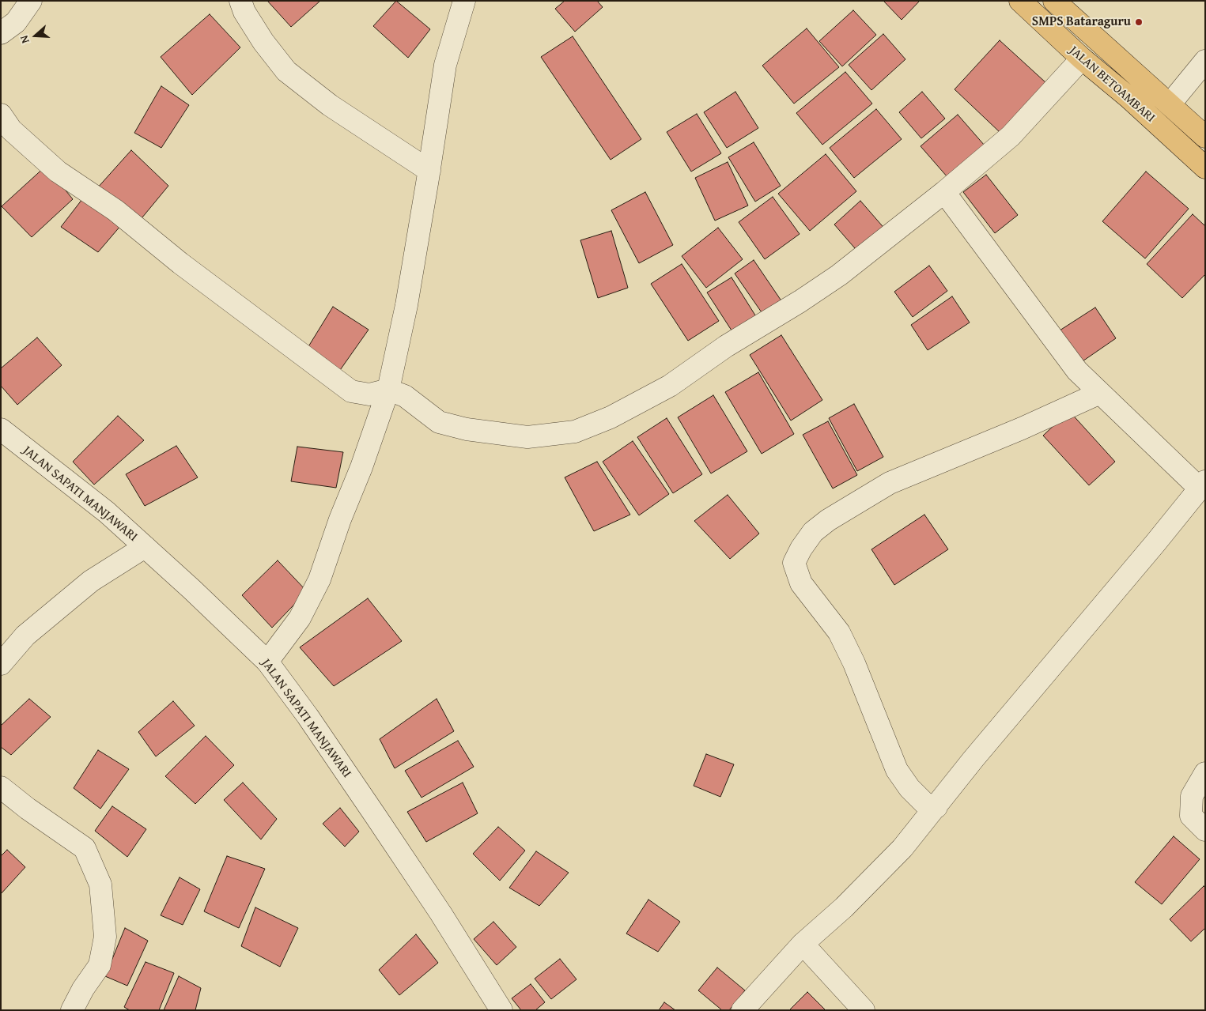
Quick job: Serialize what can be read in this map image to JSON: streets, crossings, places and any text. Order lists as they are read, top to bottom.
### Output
{
  "streets": {
    "main road": ["JALAN BETOAMBARI"],
    "street": ["JALAN SAPATI MANJAWARI"]
  },
  "places": ["SMPS Bataraguru"],
  "north": "left"
}
